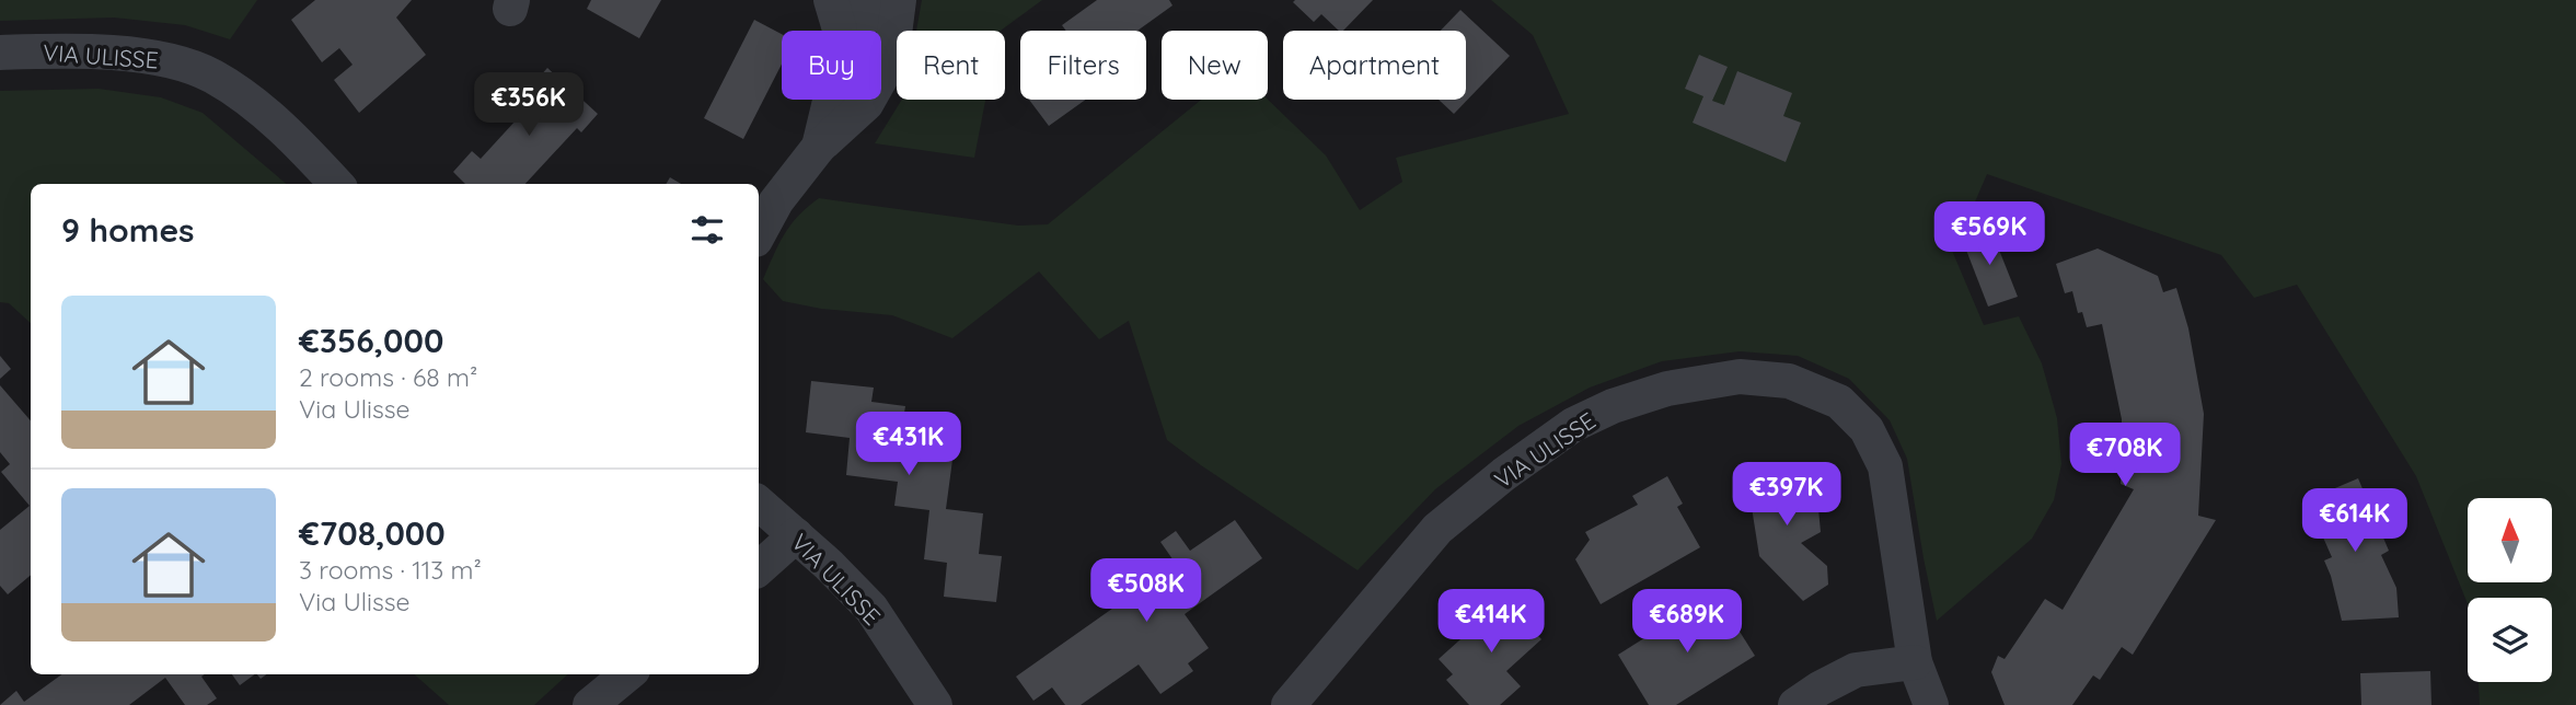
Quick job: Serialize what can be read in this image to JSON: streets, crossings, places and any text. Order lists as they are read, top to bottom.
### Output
{
  "streets": {
    "street": ["VIA ULISSE"]
  },
  "north": "top",
  "page": {
    "chip": [
      "Buy",
      "Rent",
      "Filters",
      "New",
      "Apartment"
    ],
    "price": [
      "€356K",
      "€569K",
      "€431K",
      "€708K",
      "€397K",
      "€614K",
      "€508K",
      "€414K",
      "€689K"
    ],
    "heading": "9 homes",
    "list": [
      {
        "name": "€356,000",
        "note": "2 rooms · 68 m² · Via Ulisse"
      },
      {
        "name": "€708,000",
        "note": "3 rooms · 113 m² · Via Ulisse"
      }
    ]
  }
}
